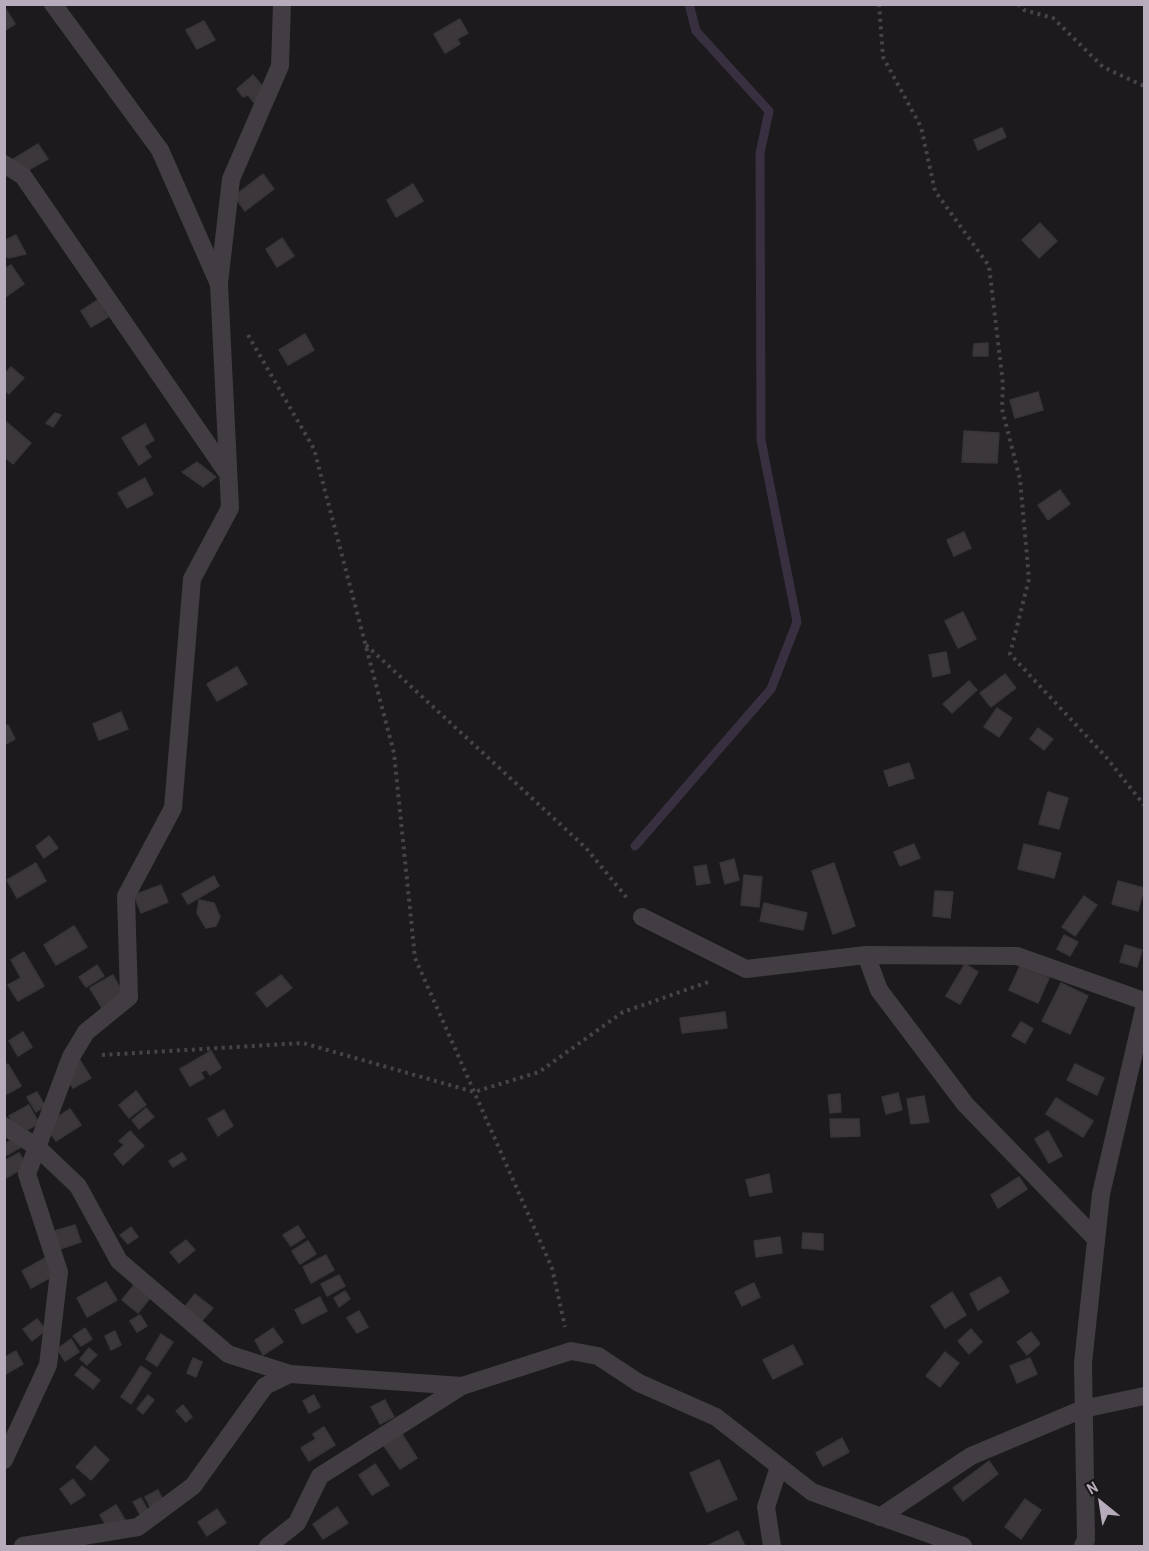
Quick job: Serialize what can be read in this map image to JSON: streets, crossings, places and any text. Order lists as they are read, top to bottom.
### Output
{
  "north": "top left"
}
